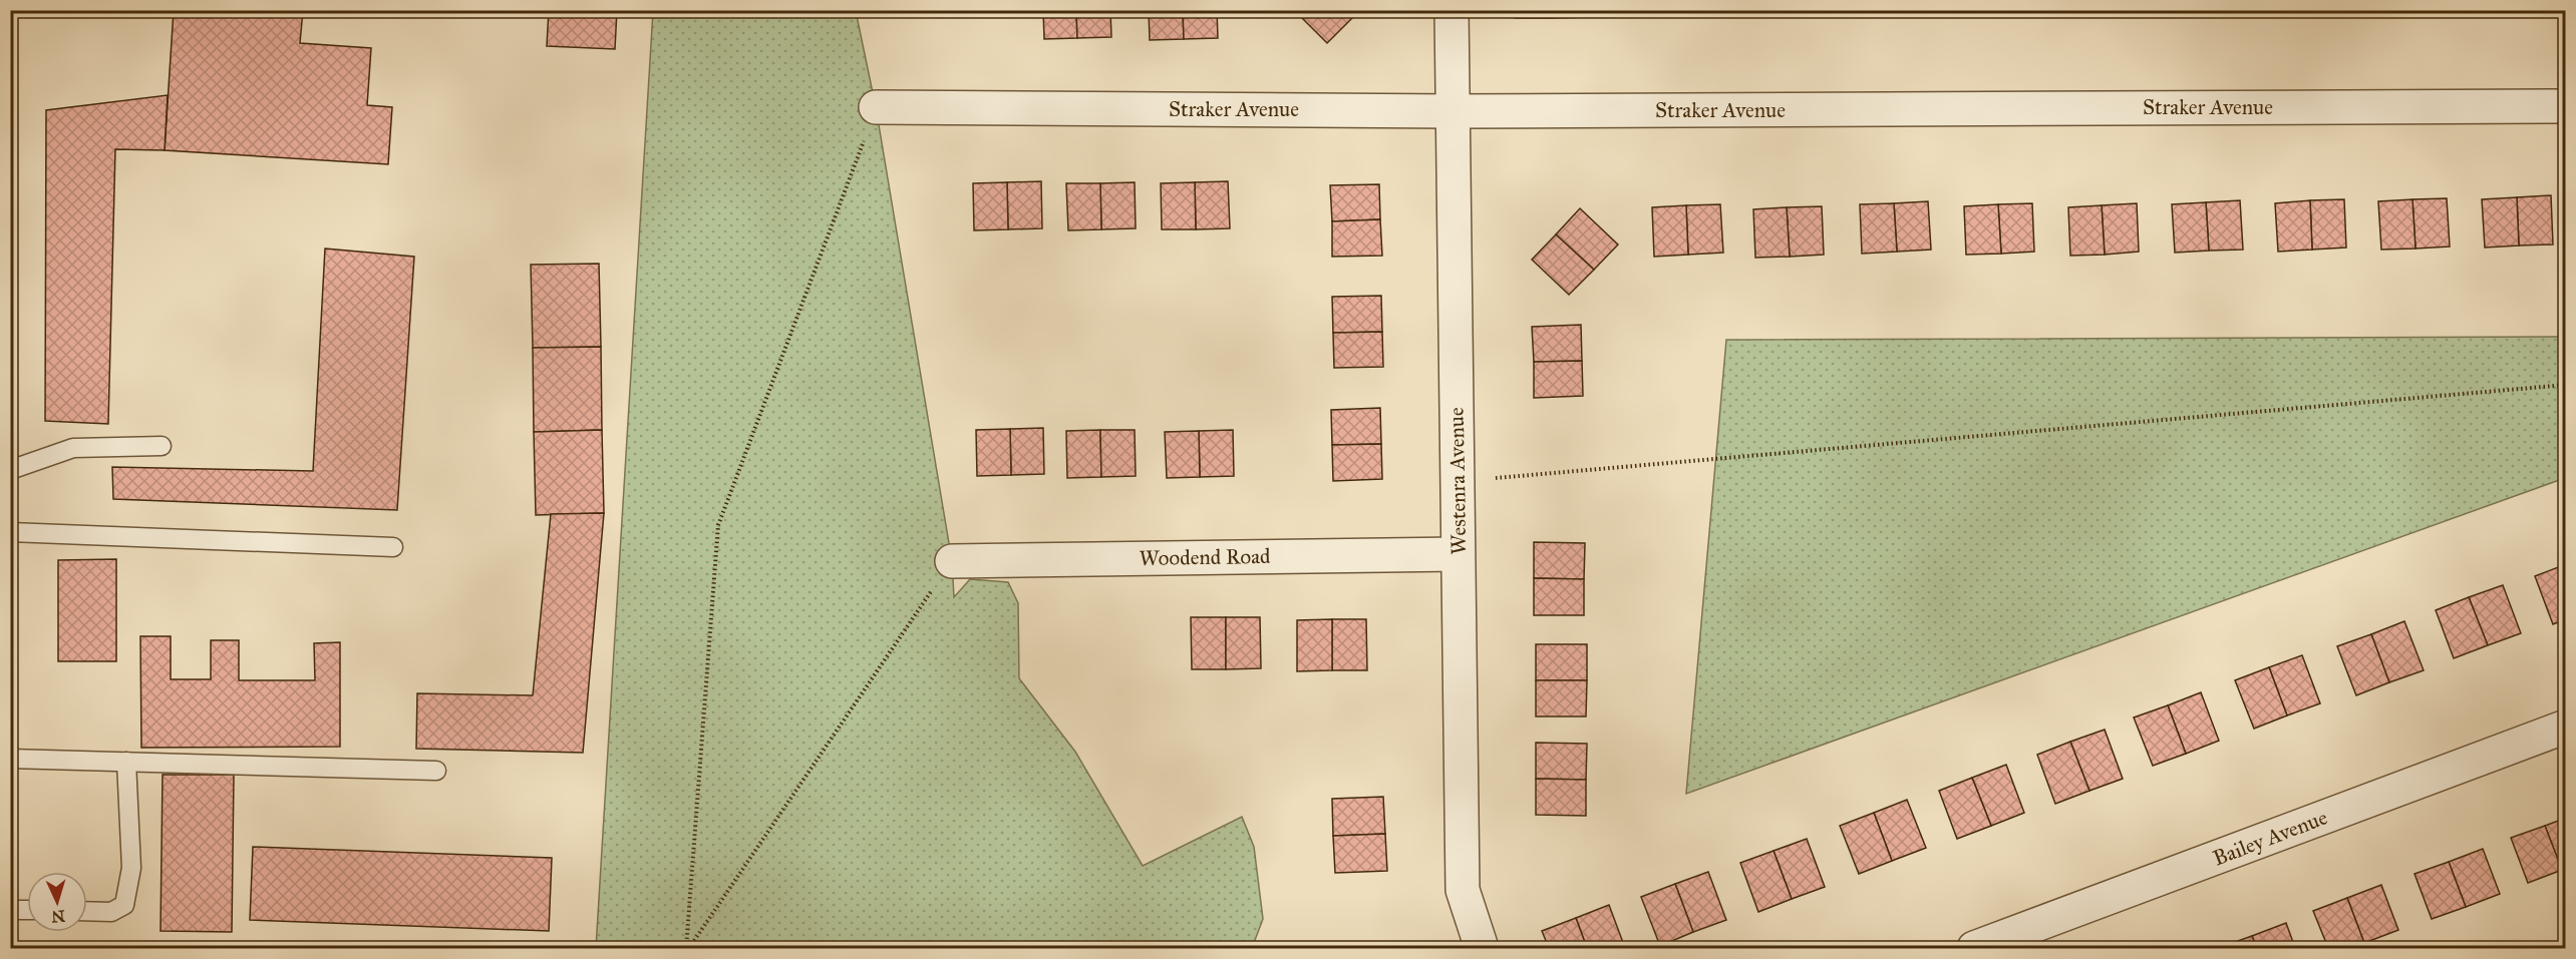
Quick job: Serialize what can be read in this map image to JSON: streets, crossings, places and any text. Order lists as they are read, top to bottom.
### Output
{
  "streets": {
    "street": [
      "Straker Avenue",
      "Westenra Avenue",
      "Woodend Road",
      "Bailey Avenue"
    ]
  },
  "crossings": [
    ["Straker Avenue", "Westenra Avenue"],
    ["Westenra Avenue", "Woodend Road"]
  ],
  "north": "bottom"
}
